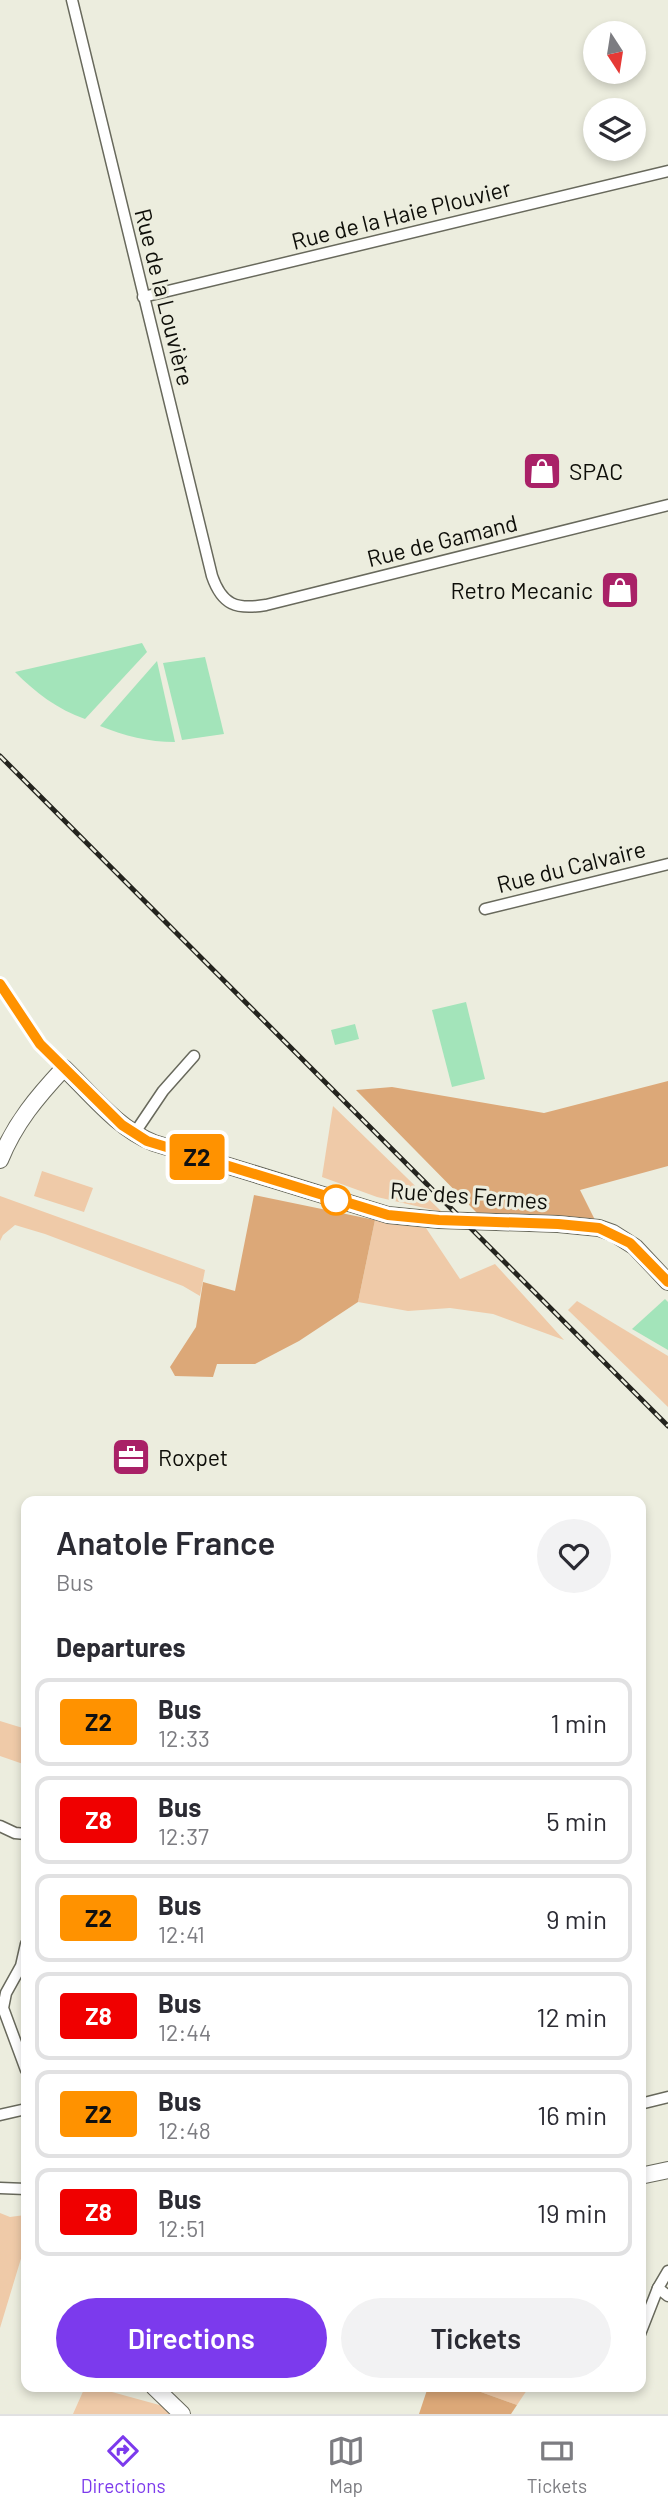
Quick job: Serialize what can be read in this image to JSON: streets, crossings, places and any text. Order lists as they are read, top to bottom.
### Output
{
  "streets": {
    "street": [
      "Rue de la Haie Plouvier",
      "Rue de la Louvière",
      "Rue de Gamand",
      "Rue du Calvaire",
      "Rue des Fermes"
    ]
  },
  "crossings": [
    ["Rue de la Haie Plouvier", "Rue de la Louvière"],
    ["Rue de la Louvière", "Rue de Gamand"]
  ],
  "places": {
    "shop": ["SPAC", "Retro Mecanic"],
    "office": ["Roxpet"]
  },
  "lines": ["bus line Z2"],
  "north": "bottom",
  "page": {
    "on_map": "Z2",
    "heading": [
      ["Anatole France", "Bus"],
      "Departures"
    ],
    "list": [
      {
        "mark": "Z2",
        "name": "Bus",
        "note": "12:33",
        "value": "1 min"
      },
      {
        "mark": "Z8",
        "name": "Bus",
        "note": "12:37",
        "value": "5 min"
      },
      {
        "mark": "Z2",
        "name": "Bus",
        "note": "12:41",
        "value": "9 min"
      },
      {
        "mark": "Z8",
        "name": "Bus",
        "note": "12:44",
        "value": "12 min"
      },
      {
        "mark": "Z2",
        "name": "Bus",
        "note": "12:48",
        "value": "16 min"
      },
      {
        "mark": "Z8",
        "name": "Bus",
        "note": "12:51",
        "value": "19 min"
      }
    ],
    "buttons": ["Directions", "Tickets"],
    "tabs": ["Directions", "Map", "Tickets"]
  }
}
